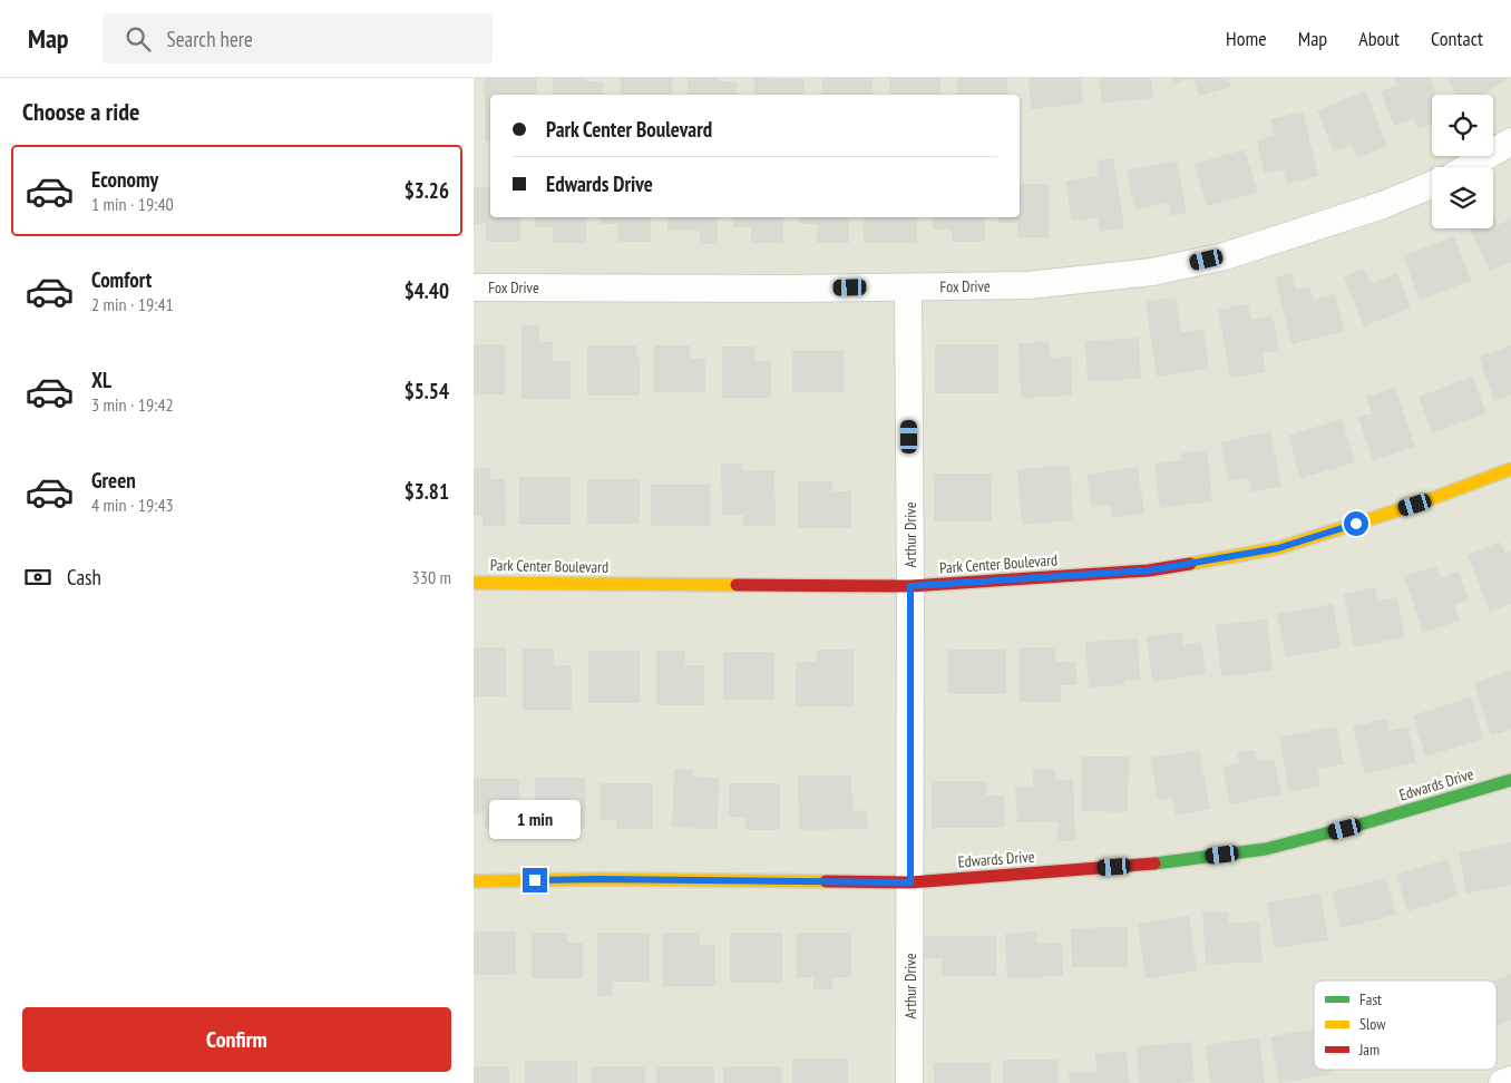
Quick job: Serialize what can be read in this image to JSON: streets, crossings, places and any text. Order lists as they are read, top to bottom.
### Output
{
  "streets": {
    "street": [
      "Fox Drive",
      "Arthur Drive",
      "Park Center Boulevard",
      "Edwards Drive"
    ]
  },
  "crossings": [
    ["Fox Drive", "Arthur Drive"],
    ["Arthur Drive", "Park Center Boulevard"],
    ["Arthur Drive", "Edwards Drive"]
  ],
  "legend": ["Fast", "Slow", "Jam"],
  "page": {
    "header": "Map",
    "search": "Search here",
    "nav": [
      "Home",
      "Map",
      "About",
      "Contact"
    ],
    "heading": "Choose a ride",
    "banner": ["Park Center Boulevard", "Edwards Drive"],
    "list": [
      {
        "name": "Economy",
        "note": "1 min · 19:40",
        "value": "$3.26"
      },
      {
        "name": "Comfort",
        "note": "2 min · 19:41",
        "value": "$4.40"
      },
      {
        "name": "XL",
        "note": "3 min · 19:42",
        "value": "$5.54"
      },
      {
        "name": "Green",
        "note": "4 min · 19:43",
        "value": "$3.81"
      }
    ],
    "pay": ["Cash", "330 m"],
    "bubble": "1 min",
    "buttons": "Confirm"
  }
}
